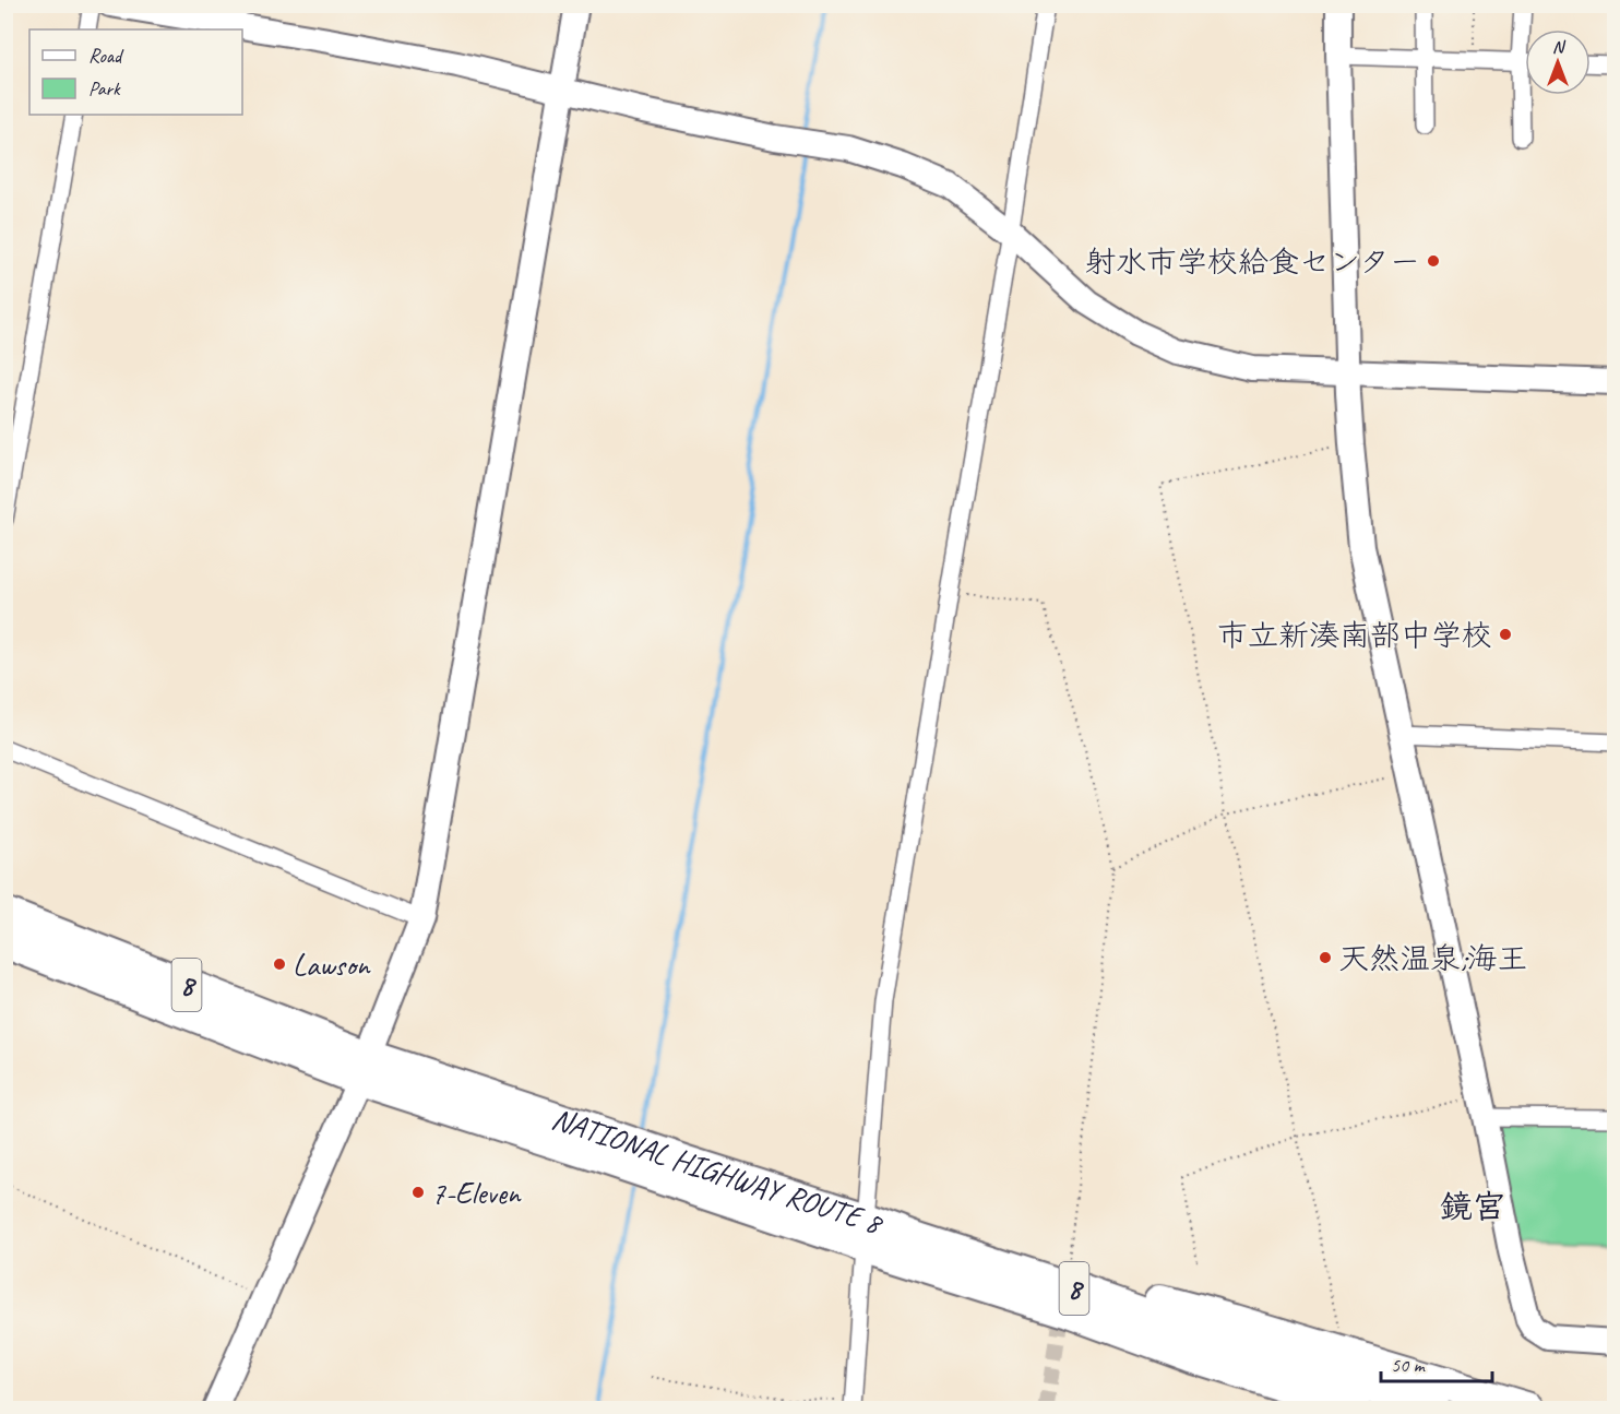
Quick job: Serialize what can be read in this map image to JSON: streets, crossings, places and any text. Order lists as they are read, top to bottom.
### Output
{
  "streets": {
    "highway": ["8", "NATIONAL HIGHWAY ROUTE 8"]
  },
  "crossings": [
    ["8", "NATIONAL HIGHWAY ROUTE 8"]
  ],
  "districts": ["鏡宮"],
  "places": [
    "射水市学校給食センター",
    "市立新湊南部中学校",
    "天然温泉;海王",
    "Lawson",
    "7-Eleven"
  ],
  "legend": ["Road", "Park"],
  "scale_bar": "50 m",
  "north": "top"
}
